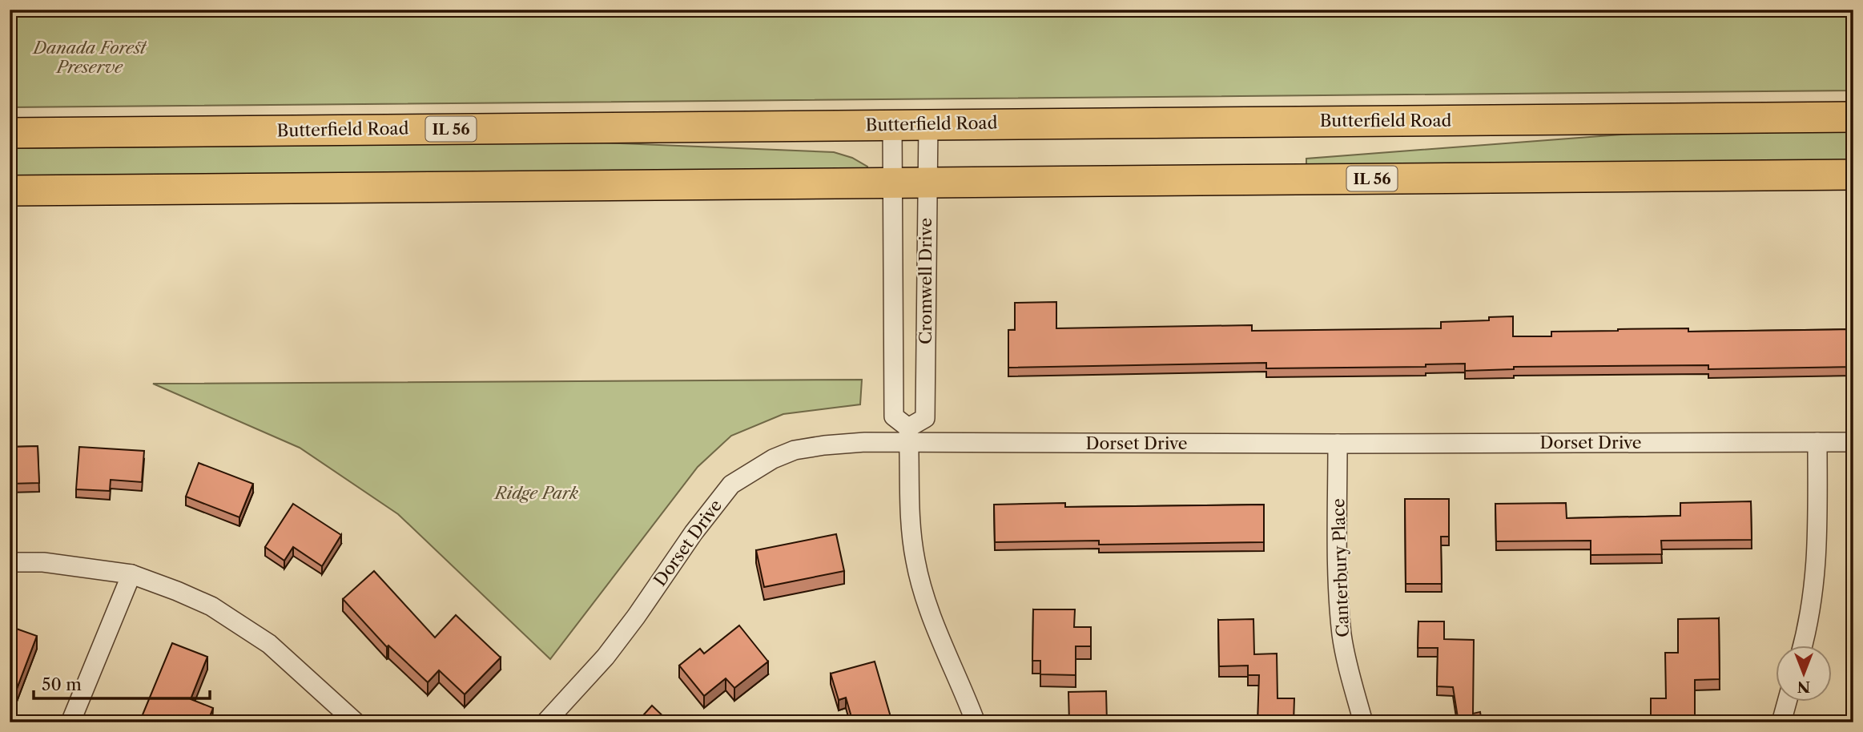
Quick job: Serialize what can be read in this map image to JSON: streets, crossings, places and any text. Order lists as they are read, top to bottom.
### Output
{
  "streets": {
    "main road": ["Butterfield Road", "IL 56"],
    "street": ["Cromwell Drive", "Dorset Drive", "Canterbury Place"]
  },
  "crossings": [
    ["Butterfield Road", "Cromwell Drive"],
    ["IL 56", "Cromwell Drive"],
    ["Cromwell Drive", "Dorset Drive"],
    ["Dorset Drive", "Canterbury Place"]
  ],
  "parks": ["Danada Forest Preserve", "Ridge Park"],
  "scale_bar": "50 m",
  "north": "bottom"
}
